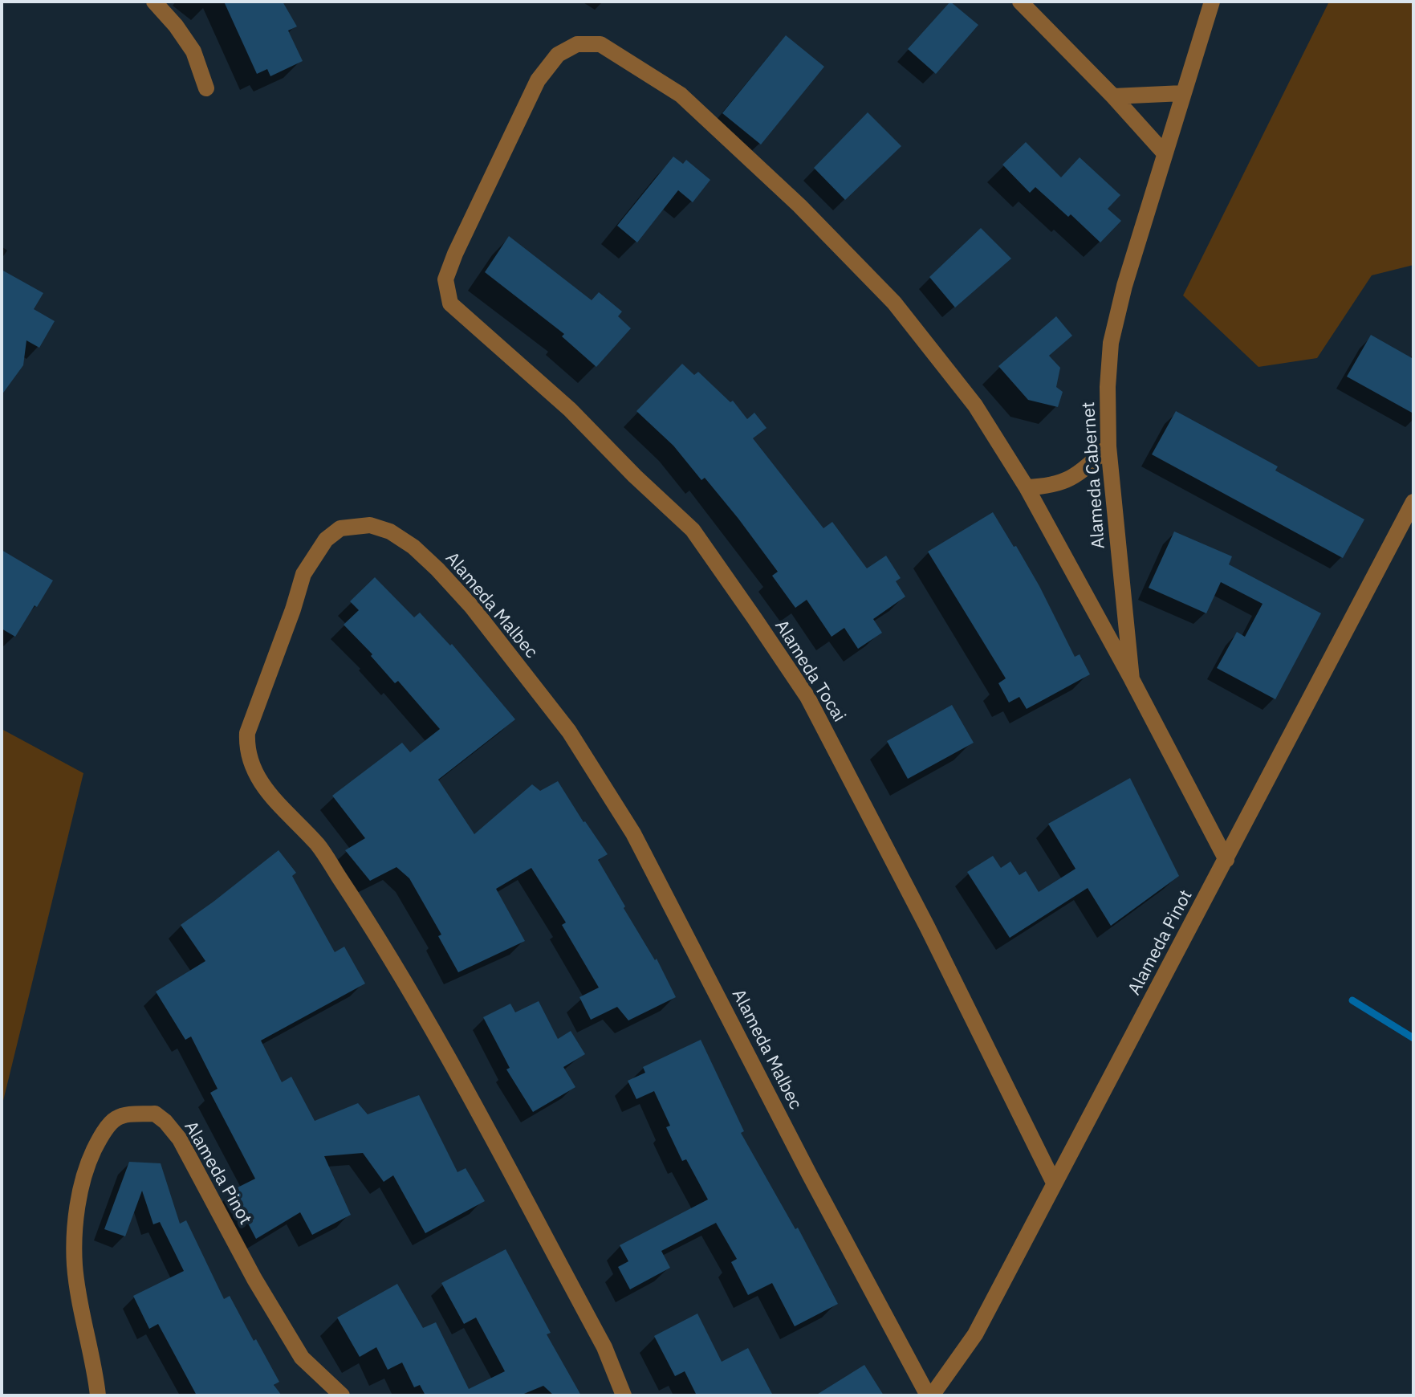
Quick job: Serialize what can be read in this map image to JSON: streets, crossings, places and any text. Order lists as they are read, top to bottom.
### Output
{
  "streets": {
    "street": [
      "Alameda Cabernet",
      "Alameda Malbec",
      "Alameda Tocai",
      "Alameda Pinot"
    ]
  },
  "crossings": [
    ["Alameda Cabernet", "Alameda Tocai"],
    ["Alameda Cabernet", "Alameda Pinot"],
    ["Alameda Malbec", "Alameda Pinot"],
    ["Alameda Tocai", "Alameda Pinot"]
  ]
}
